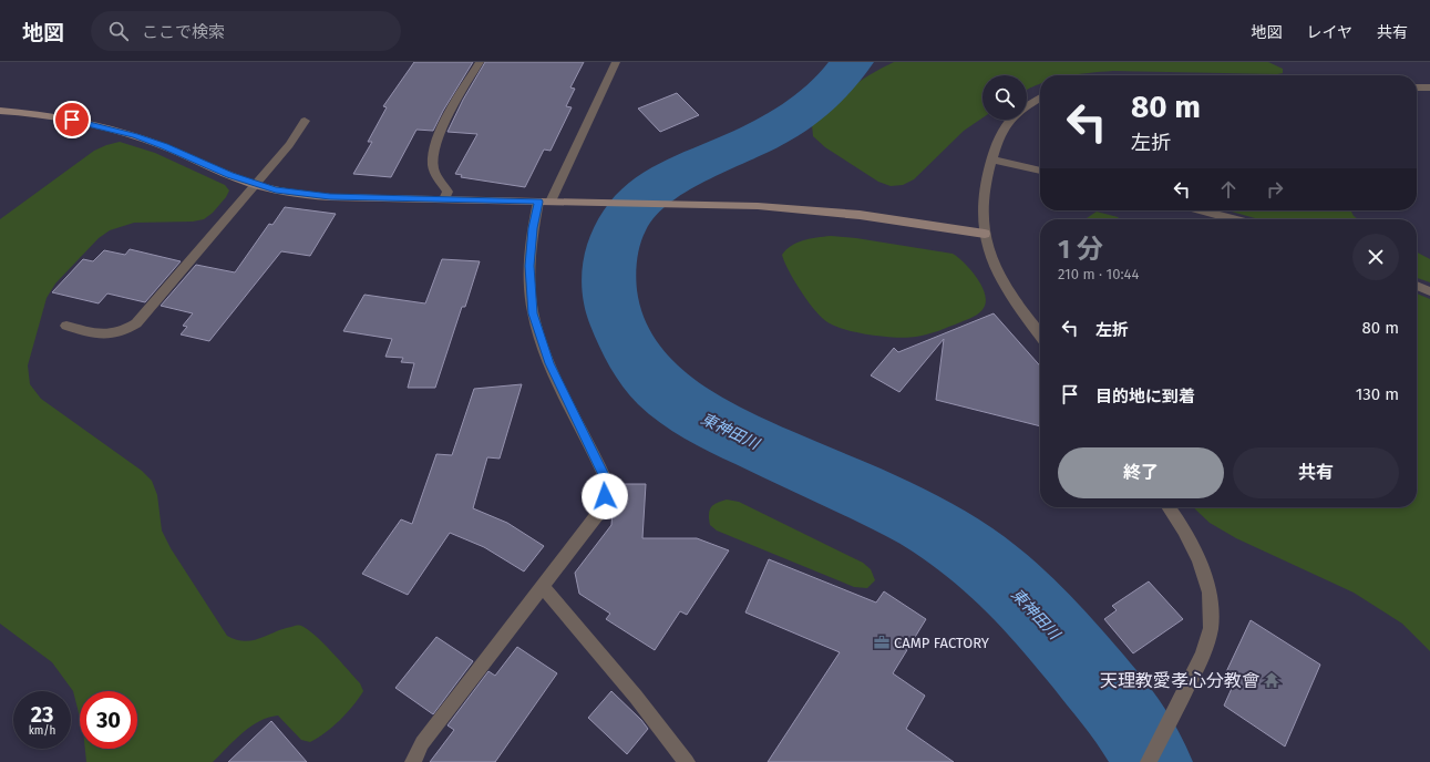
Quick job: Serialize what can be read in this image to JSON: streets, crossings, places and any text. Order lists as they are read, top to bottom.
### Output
{
  "water": ["東神田川"],
  "places": {
    "office": ["CAMP FACTORY"],
    "temple": ["天理教愛孝心分教會"]
  },
  "page": {
    "header": "地図",
    "search": "ここで検索",
    "nav": ["地図", "レイヤ", "共有"],
    "turn": ["80 m", "左折"],
    "heading": ["1 分", "210 m · 10:44"],
    "list": [
      {
        "name": "左折",
        "value": "80 m"
      },
      {
        "name": "目的地に到着",
        "value": "130 m"
      }
    ],
    "buttons": ["終了", "共有"],
    "speed": "23 km/h",
    "limit": "30"
  }
}
